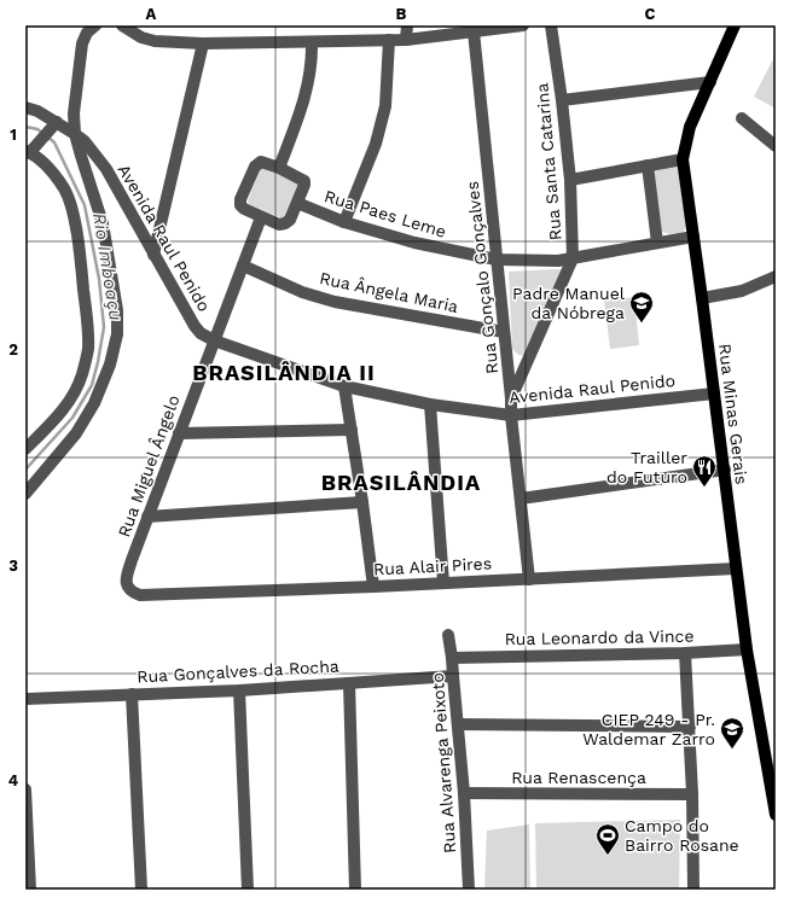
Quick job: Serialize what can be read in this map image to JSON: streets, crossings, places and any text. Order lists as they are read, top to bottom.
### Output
{
  "streets": {
    "main road": ["Rua Minas Gerais"],
    "street": [
      "Rua Santa Catarina",
      "Rua Paes Leme",
      "Avenida Raul Penido",
      "Rua Gonçalo Gonçalves",
      "Rua Ângela Maria",
      "Rua Miguel Ângelo",
      "Rua Alair Pires",
      "Rua Leonardo da Vince",
      "Rua Gonçalves da Rocha",
      "Rua Alvarenga Peixoto",
      "Rua Renascença"
    ]
  },
  "crossings": [
    ["Rua Santa Catarina", "Rua Paes Leme"],
    ["Rua Santa Catarina", "Rua Gonçalo Gonçalves"],
    ["Rua Paes Leme", "Rua Gonçalo Gonçalves"],
    ["Rua Paes Leme", "Rua Minas Gerais"],
    ["Rua Paes Leme", "Rua Miguel Ângelo"],
    ["Avenida Raul Penido", "Rua Gonçalo Gonçalves"],
    ["Avenida Raul Penido", "Rua Minas Gerais"],
    ["Avenida Raul Penido", "Rua Miguel Ângelo"],
    ["Rua Gonçalo Gonçalves", "Rua Ângela Maria"],
    ["Rua Gonçalo Gonçalves", "Rua Alair Pires"],
    ["Rua Ângela Maria", "Rua Miguel Ângelo"],
    ["Rua Minas Gerais", "Rua Alair Pires"],
    ["Rua Minas Gerais", "Rua Leonardo da Vince"],
    ["Rua Miguel Ângelo", "Rua Alair Pires"],
    ["Rua Leonardo da Vince", "Rua Alvarenga Peixoto"],
    ["Rua Gonçalves da Rocha", "Rua Alvarenga Peixoto"],
    ["Rua Alvarenga Peixoto", "Rua Renascença"]
  ],
  "districts": ["BRASILÂNDIA II", "BRASILÂNDIA"],
  "water": ["Rio Imboaçu"],
  "places": {
    "school or university": ["Padre Manuel da Nóbrega", "CIEP 249 - Pr. Waldemar Zarro"],
    "restaurant": ["Trailler do Futuro"],
    "sports": ["Campo do Bairro Rosane"]
  },
  "grid": {
    "columns": ["A", "B", "C"],
    "rows": [
      "1",
      "2",
      "3",
      "4"
    ]
  }
}
